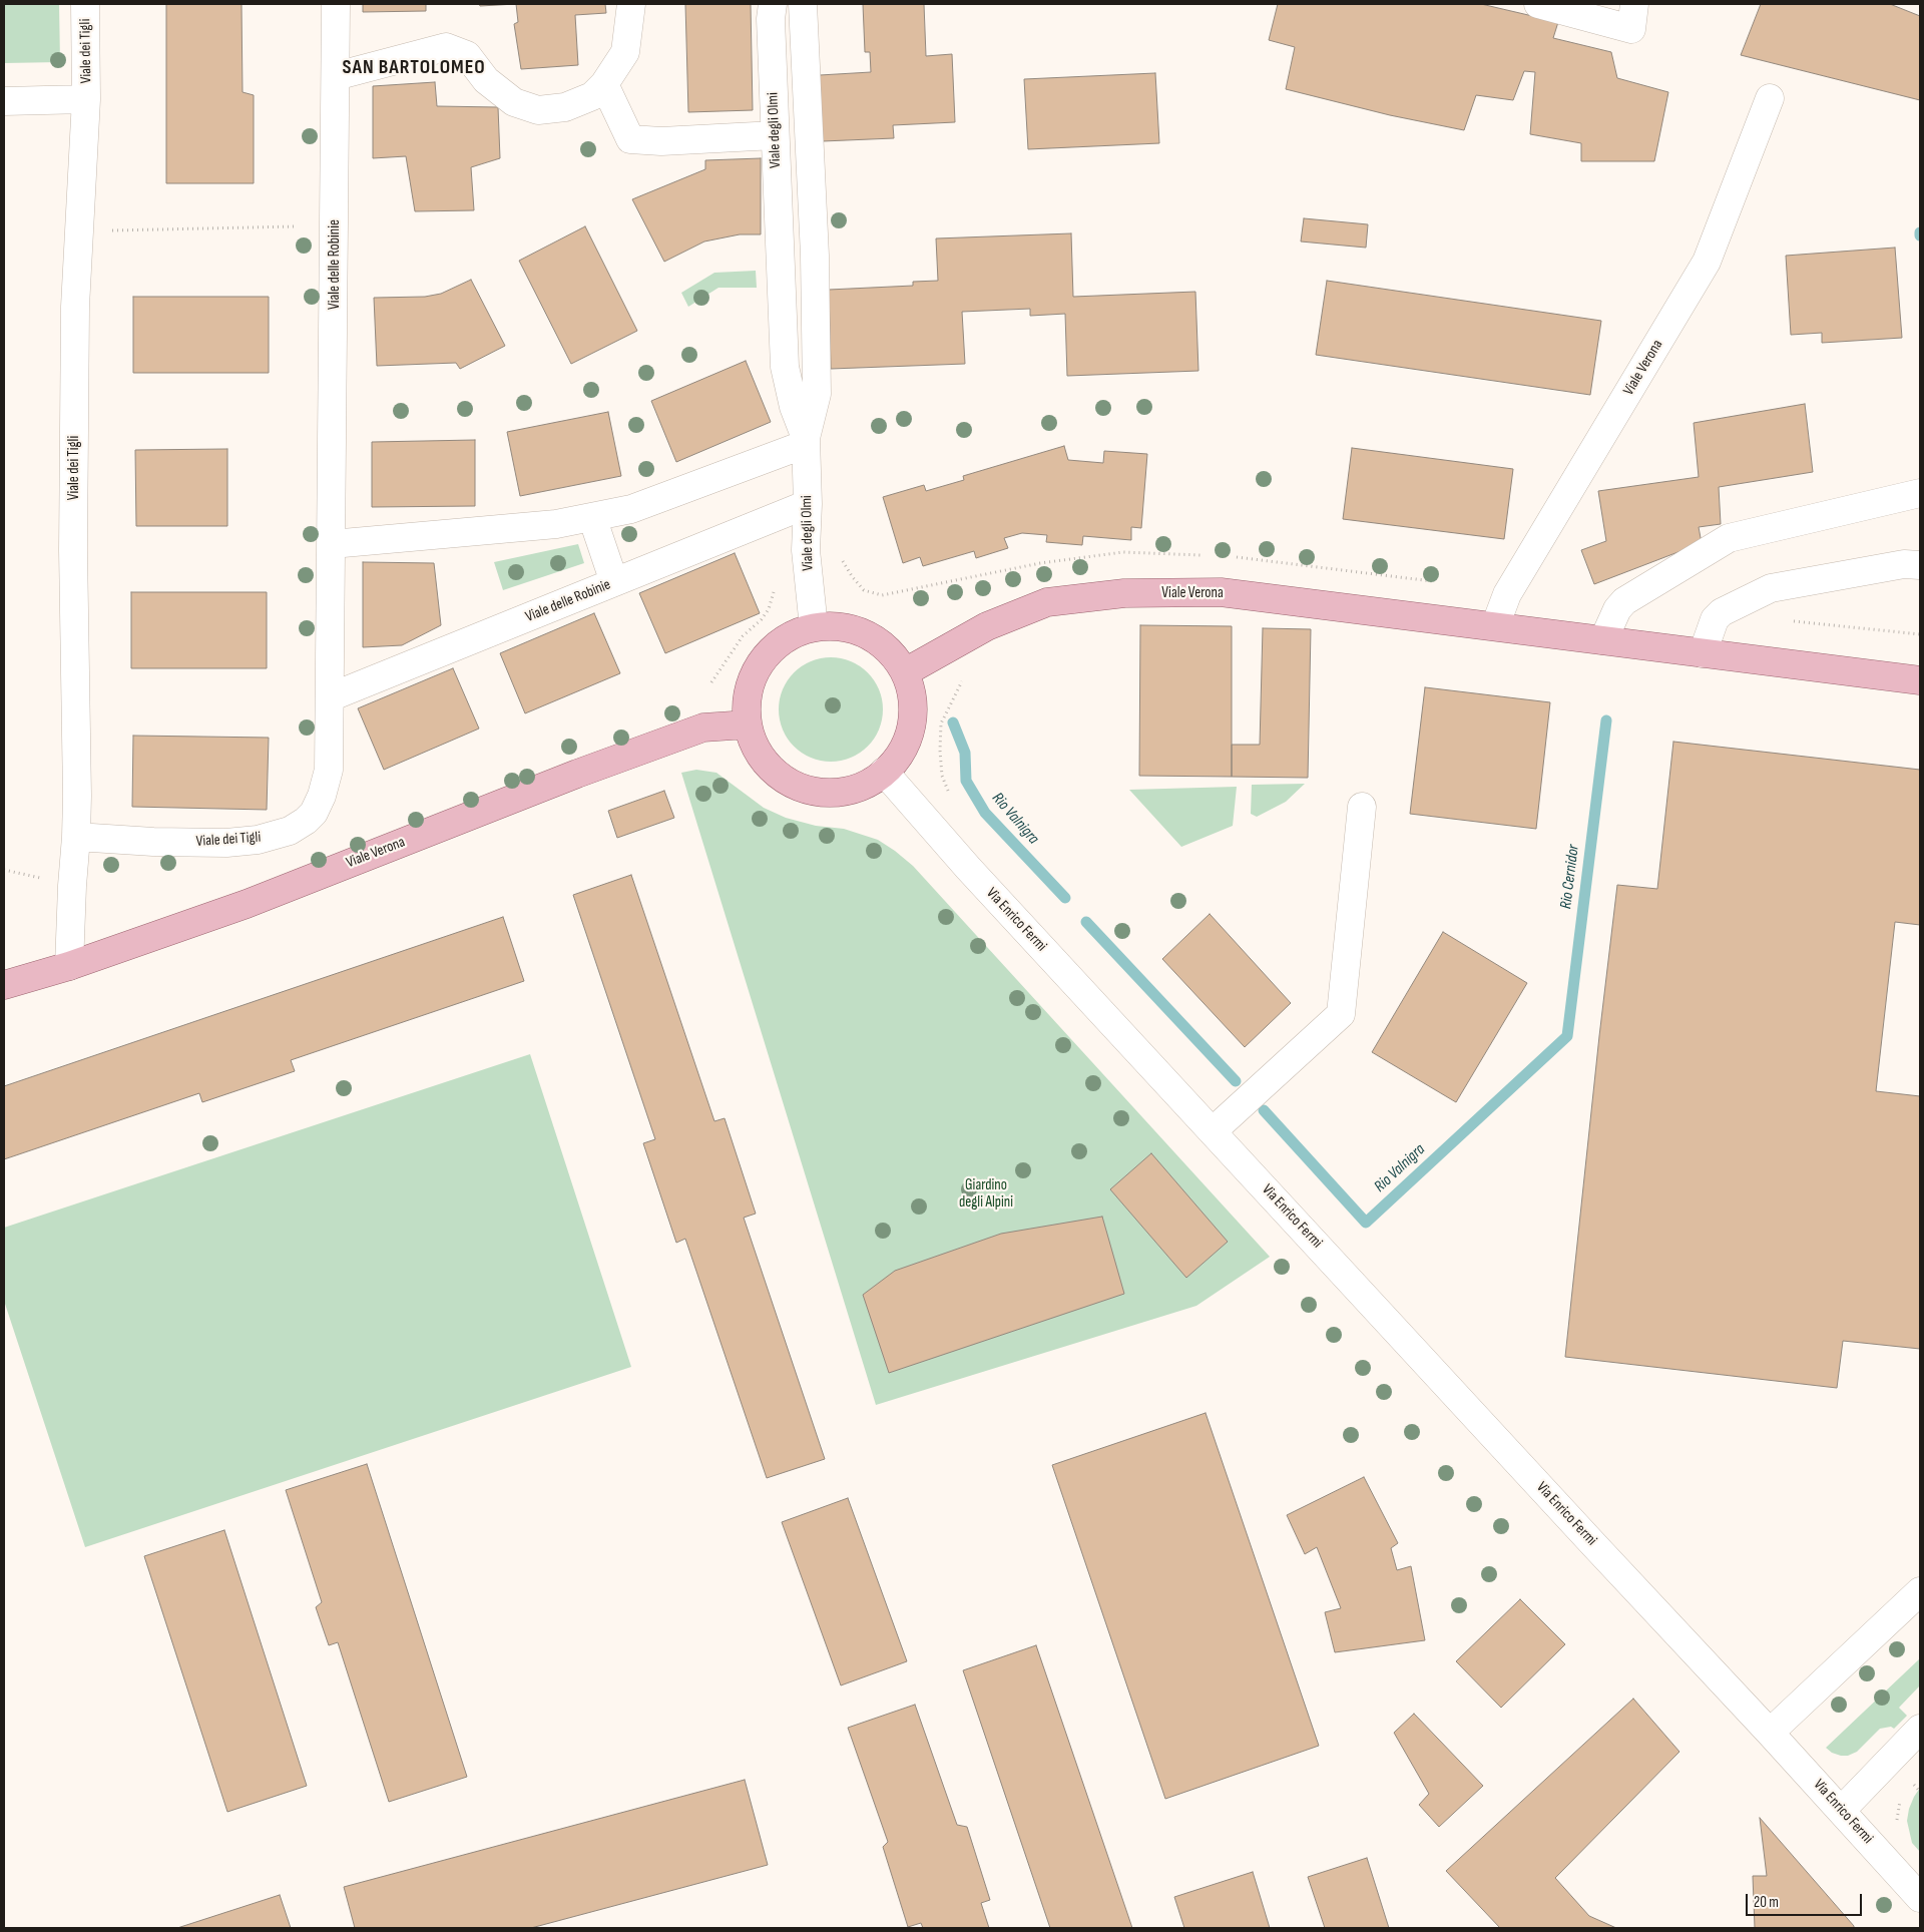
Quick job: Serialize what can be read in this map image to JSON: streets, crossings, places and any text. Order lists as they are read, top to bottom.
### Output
{
  "streets": {
    "main road": ["Viale Verona"],
    "street": [
      "Viale dei Tigli",
      "Viale degli Olmi",
      "Viale delle Robinie",
      "Via Enrico Fermi"
    ]
  },
  "crossings": [
    ["Viale dei Tigli", "Viale delle Robinie"],
    ["Viale dei Tigli", "Viale Verona"],
    ["Viale degli Olmi", "Viale delle Robinie"],
    ["Viale degli Olmi", "Viale Verona"],
    ["Viale degli Olmi", "Via Enrico Fermi"],
    ["Viale Verona", "Via Enrico Fermi"]
  ],
  "districts": ["SAN BARTOLOMEO"],
  "water": ["Rio Valnigra", "Rio Cernidor"],
  "parks": ["Giardino degli Alpini"],
  "scale_bar": "20 m"
}
